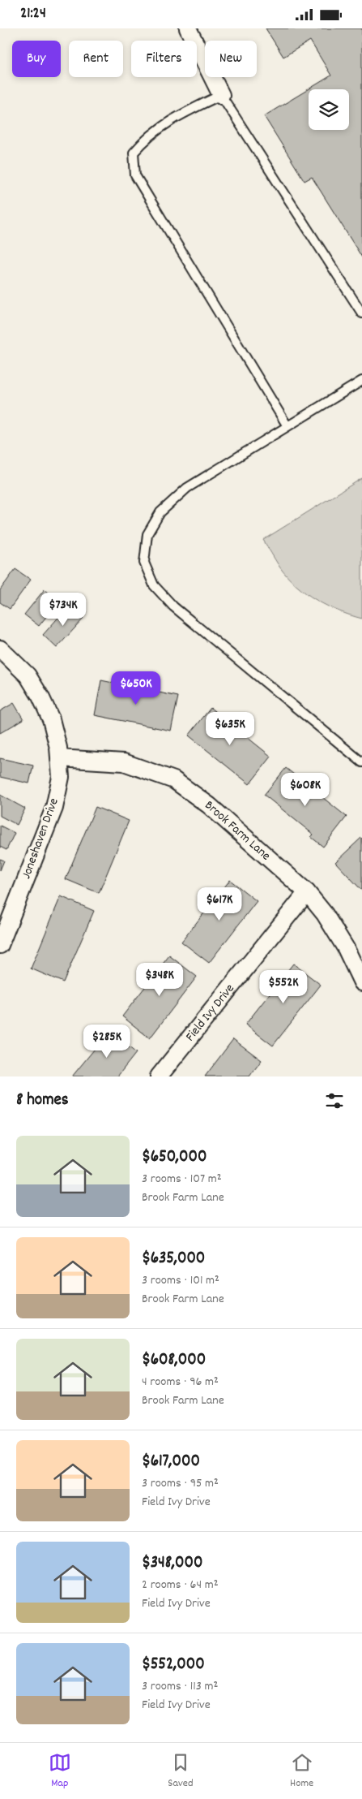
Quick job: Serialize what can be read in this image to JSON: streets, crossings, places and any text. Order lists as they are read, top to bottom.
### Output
{
  "streets": {
    "street": ["Brook Farm Lane", "Joneshaven Drive", "Field Ivy Drive"]
  },
  "crossings": [
    ["Brook Farm Lane", "Joneshaven Drive"],
    ["Brook Farm Lane", "Field Ivy Drive"]
  ],
  "page": {
    "status": "21:24",
    "chip": [
      "Buy",
      "Rent",
      "Filters",
      "New"
    ],
    "price": [
      "$734K",
      "$650K",
      "$635K",
      "$608K",
      "$617K",
      "$348K",
      "$552K",
      "$285K"
    ],
    "heading": "8 homes",
    "list": [
      {
        "name": "$650,000",
        "note": "3 rooms · 107 m² · Brook Farm Lane"
      },
      {
        "name": "$635,000",
        "note": "3 rooms · 101 m² · Brook Farm Lane"
      },
      {
        "name": "$608,000",
        "note": "4 rooms · 96 m² · Brook Farm Lane"
      },
      {
        "name": "$617,000",
        "note": "3 rooms · 95 m² · Field Ivy Drive"
      },
      {
        "name": "$348,000",
        "note": "2 rooms · 64 m² · Field Ivy Drive"
      },
      {
        "name": "$552,000",
        "note": "3 rooms · 113 m² · Field Ivy Drive"
      }
    ],
    "tabs": ["Map", "Saved", "Home"]
  }
}
